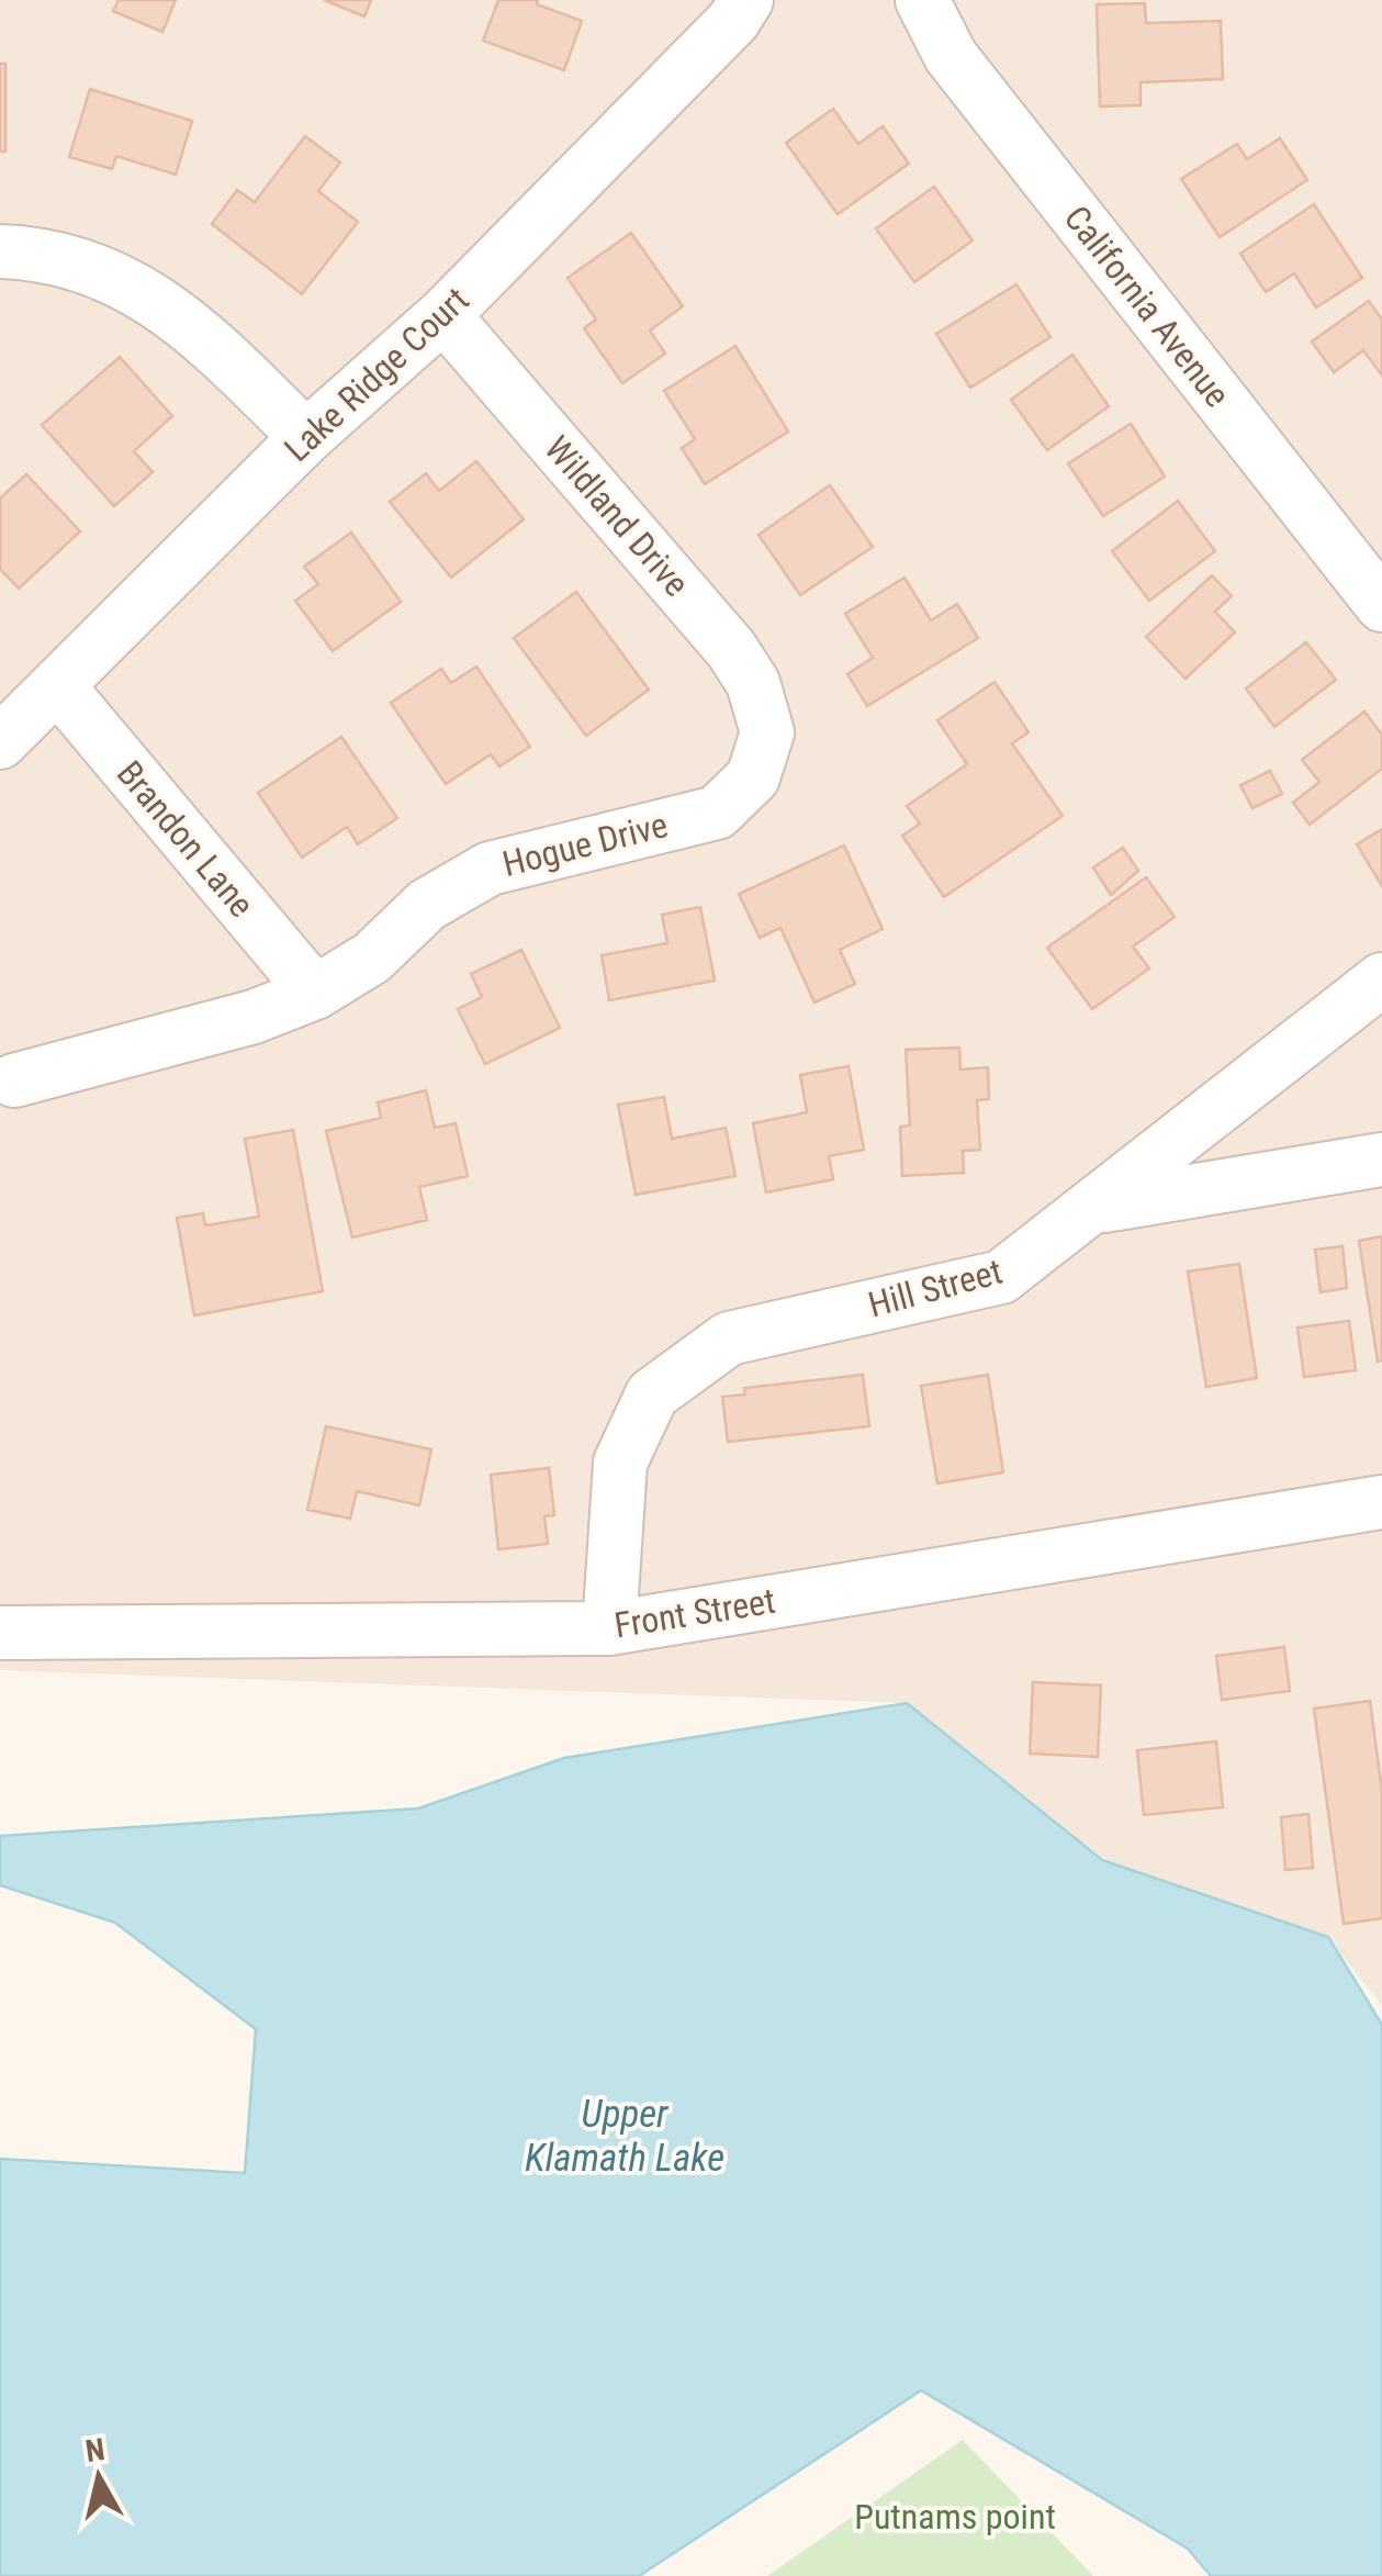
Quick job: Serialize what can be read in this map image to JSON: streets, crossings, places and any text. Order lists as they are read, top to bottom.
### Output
{
  "streets": {
    "street": [
      "California Avenue",
      "Lake Ridge Court",
      "Wildland Drive",
      "Brandon Lane",
      "Hogue Drive",
      "Hill Street",
      "Front Street"
    ]
  },
  "crossings": [
    ["Lake Ridge Court", "Wildland Drive"],
    ["Lake Ridge Court", "Brandon Lane"],
    ["Wildland Drive", "Hogue Drive"],
    ["Brandon Lane", "Hogue Drive"],
    ["Hill Street", "Front Street"]
  ],
  "water": ["Upper Klamath Lake"],
  "parks": ["Putnams point"],
  "north": "top"
}
